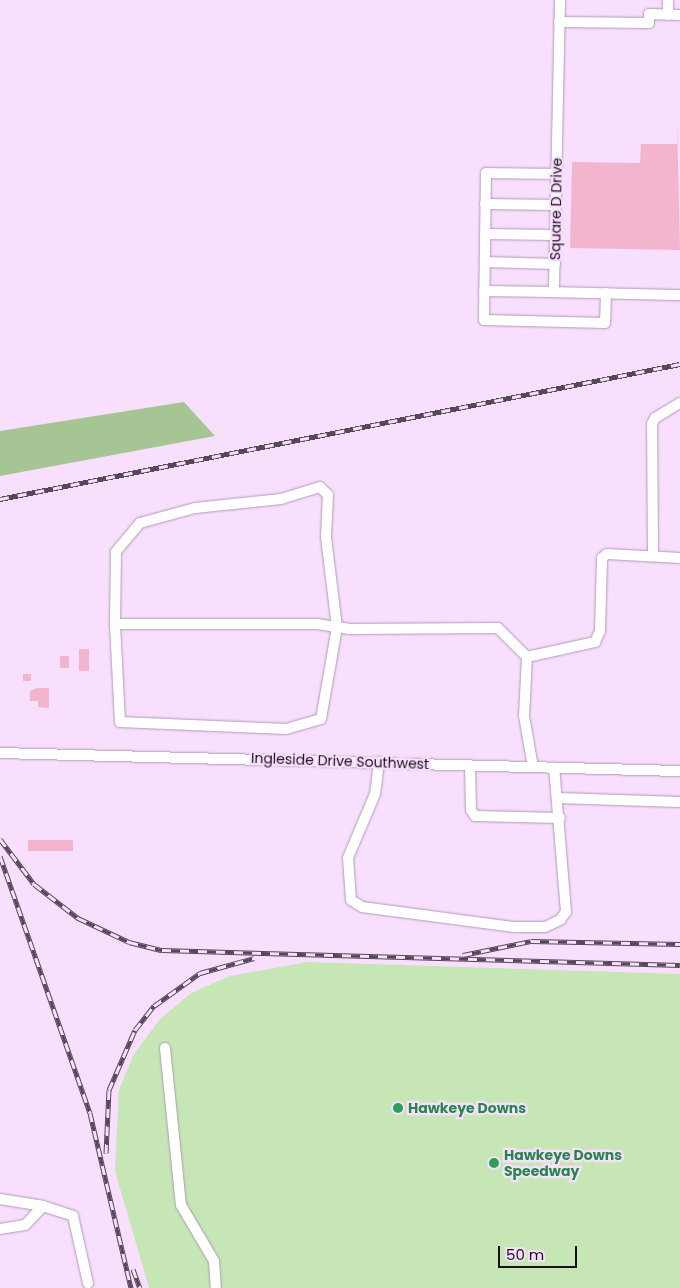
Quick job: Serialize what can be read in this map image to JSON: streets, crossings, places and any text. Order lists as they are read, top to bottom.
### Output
{
  "streets": {
    "street": ["Square D Drive", "Ingleside Drive Southwest"]
  },
  "places": ["Hawkeye Downs", "Hawkeye Downs Speedway"],
  "scale_bar": "50 m"
}
